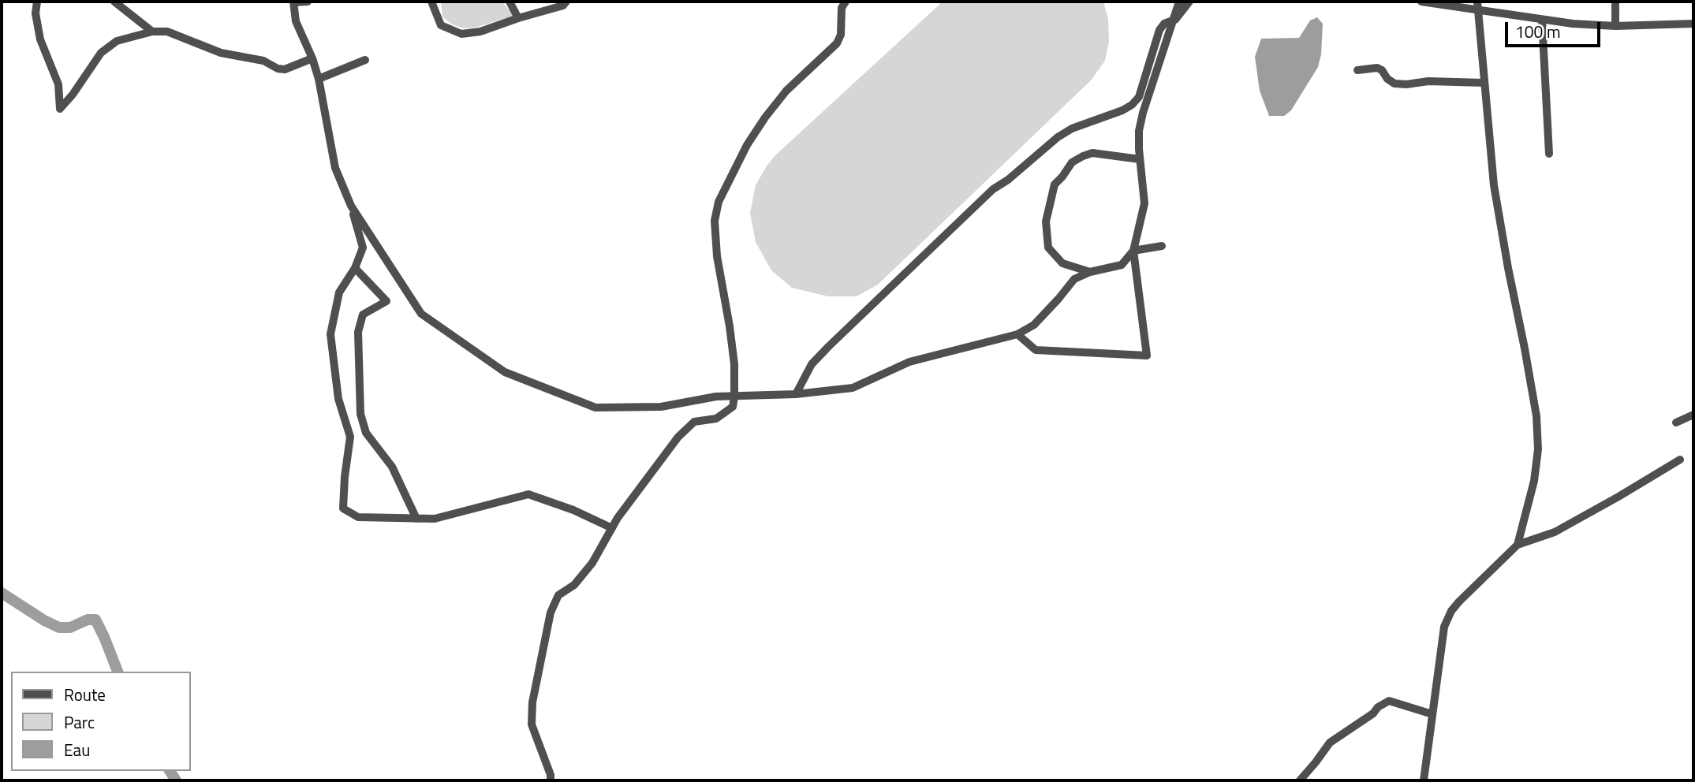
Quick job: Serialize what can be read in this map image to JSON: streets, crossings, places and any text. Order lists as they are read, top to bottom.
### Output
{
  "legend": ["Route", "Parc", "Eau"],
  "scale_bar": "100 m"
}
